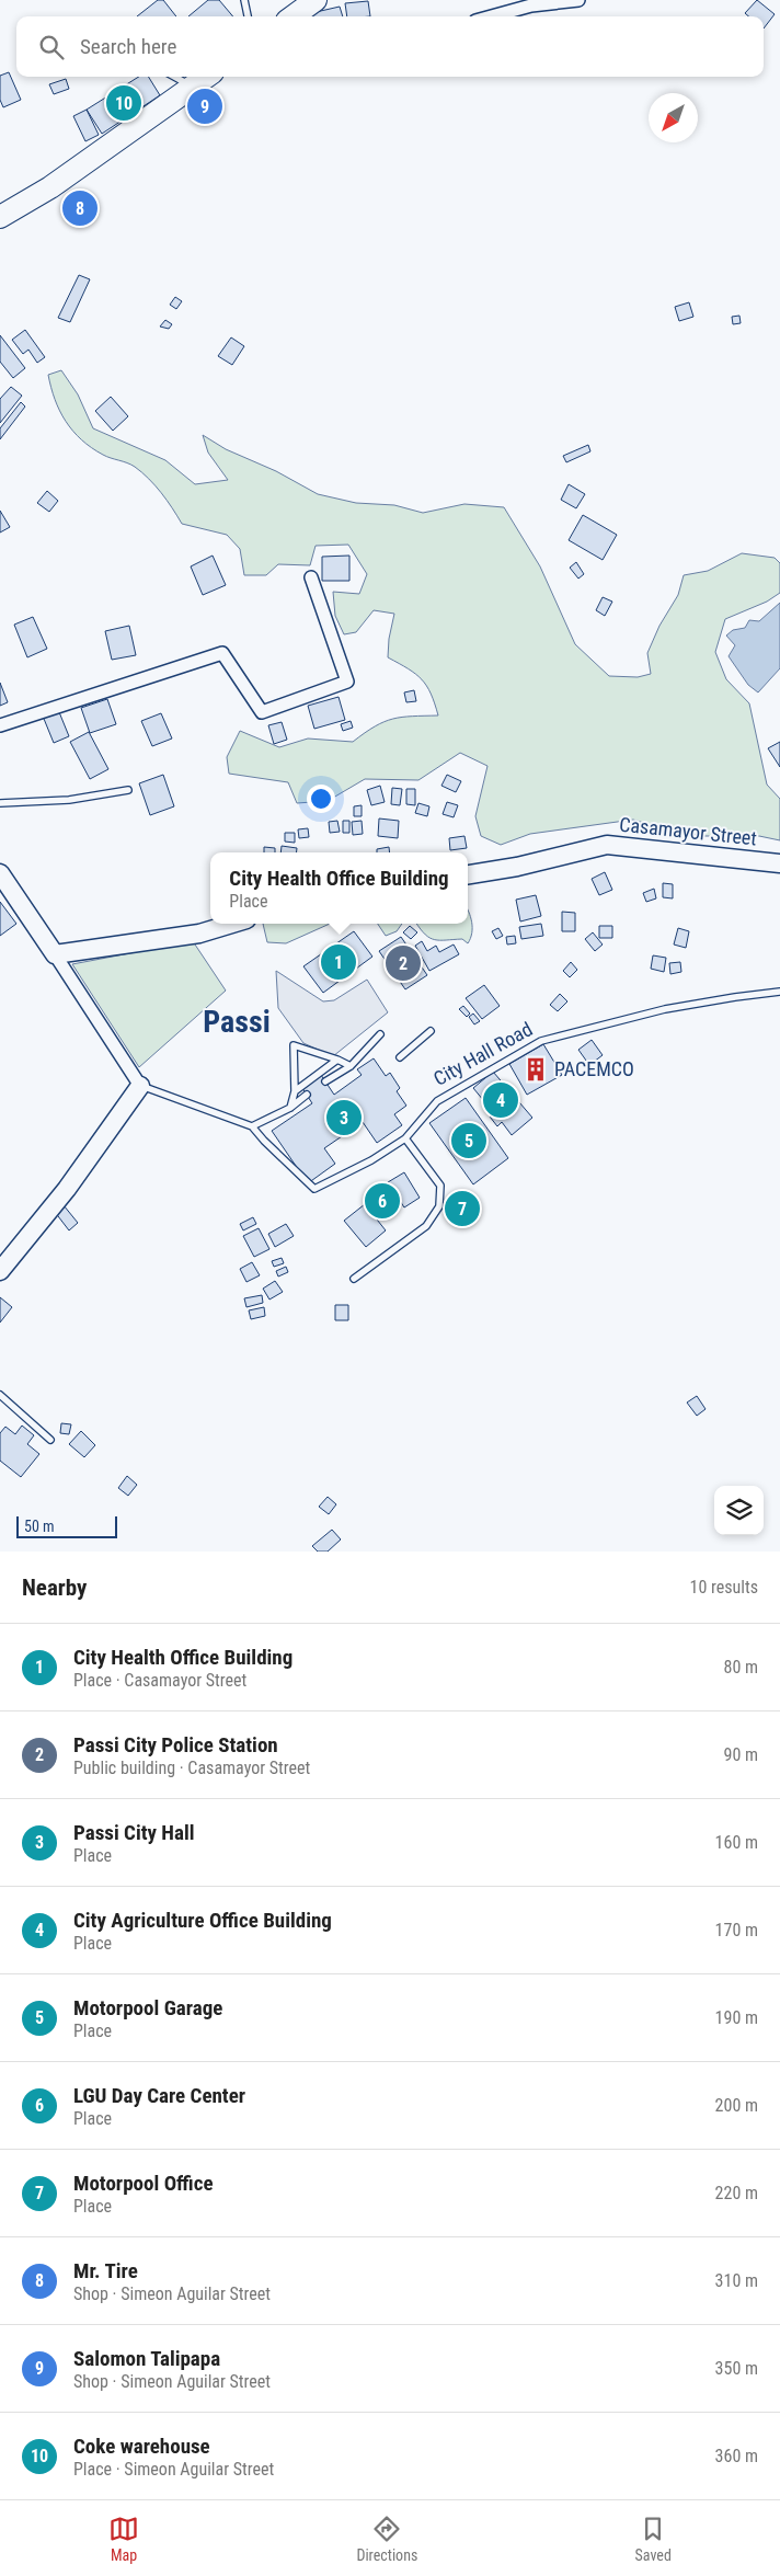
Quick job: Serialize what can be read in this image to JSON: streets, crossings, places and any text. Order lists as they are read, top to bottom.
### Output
{
  "streets": {
    "street": ["Casamayor Street"],
    "lane": ["City Hall Road"]
  },
  "districts": ["Passi"],
  "places": {
    "building": ["PACEMCO"]
  },
  "scale_bar": "50 m",
  "north": "bottom left",
  "page": {
    "search": "Search here",
    "pins": [
      "10",
      "9",
      "8",
      "1",
      "2",
      "4",
      "3",
      "5",
      "6",
      "7"
    ],
    "popup": ["City Health Office Building", "Place"],
    "scale": "50 m",
    "heading": ["Nearby", "10 results"],
    "list": [
      {
        "mark": "1",
        "name": "City Health Office Building",
        "note": "Place · Casamayor Street",
        "value": "80 m"
      },
      {
        "mark": "2",
        "name": "Passi City Police Station",
        "note": "Public building · Casamayor Street",
        "value": "90 m"
      },
      {
        "mark": "3",
        "name": "Passi City Hall",
        "note": "Place",
        "value": "160 m"
      },
      {
        "mark": "4",
        "name": "City Agriculture Office Building",
        "note": "Place",
        "value": "170 m"
      },
      {
        "mark": "5",
        "name": "Motorpool Garage",
        "note": "Place",
        "value": "190 m"
      },
      {
        "mark": "6",
        "name": "LGU Day Care Center",
        "note": "Place",
        "value": "200 m"
      },
      {
        "mark": "7",
        "name": "Motorpool Office",
        "note": "Place",
        "value": "220 m"
      },
      {
        "mark": "8",
        "name": "Mr. Tire",
        "note": "Shop · Simeon Aguilar Street",
        "value": "310 m"
      },
      {
        "mark": "9",
        "name": "Salomon Talipapa",
        "note": "Shop · Simeon Aguilar Street",
        "value": "350 m"
      },
      {
        "mark": "10",
        "name": "Coke warehouse",
        "note": "Place · Simeon Aguilar Street",
        "value": "360 m"
      }
    ],
    "nav": ["Map", "Directions", "Saved"]
  }
}
